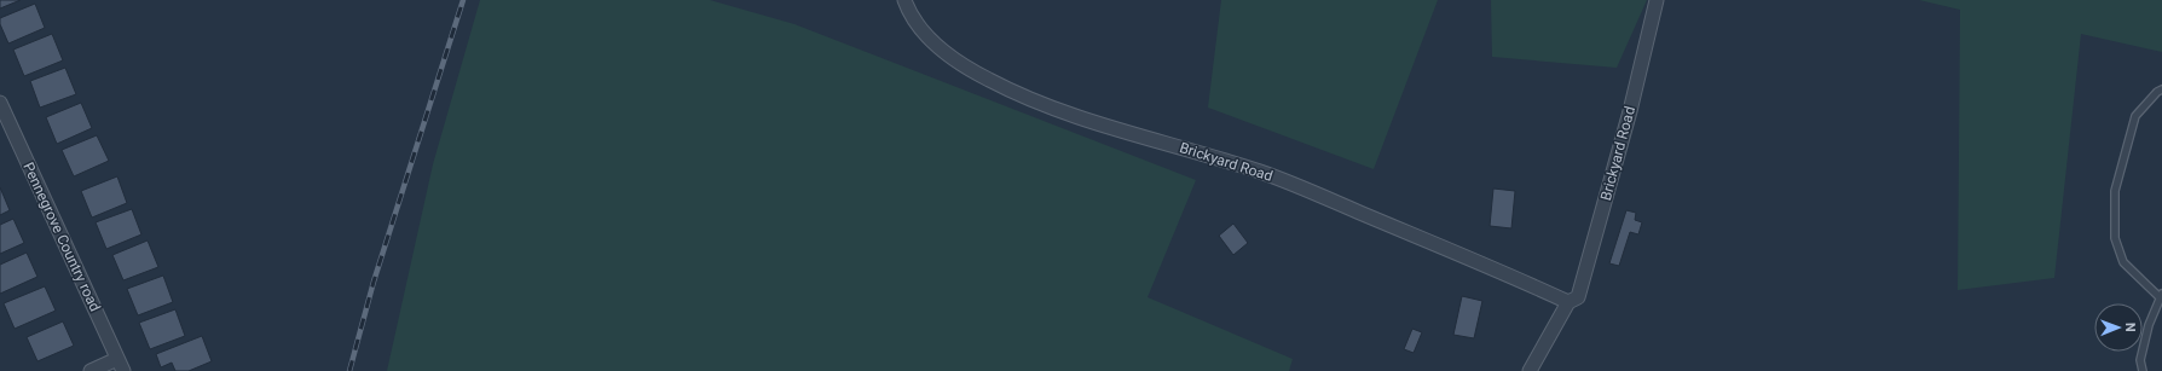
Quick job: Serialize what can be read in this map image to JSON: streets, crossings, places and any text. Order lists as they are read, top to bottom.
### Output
{
  "streets": {
    "street": ["Brickyard Road", "Pennegrove Country road"]
  },
  "north": "right"
}
